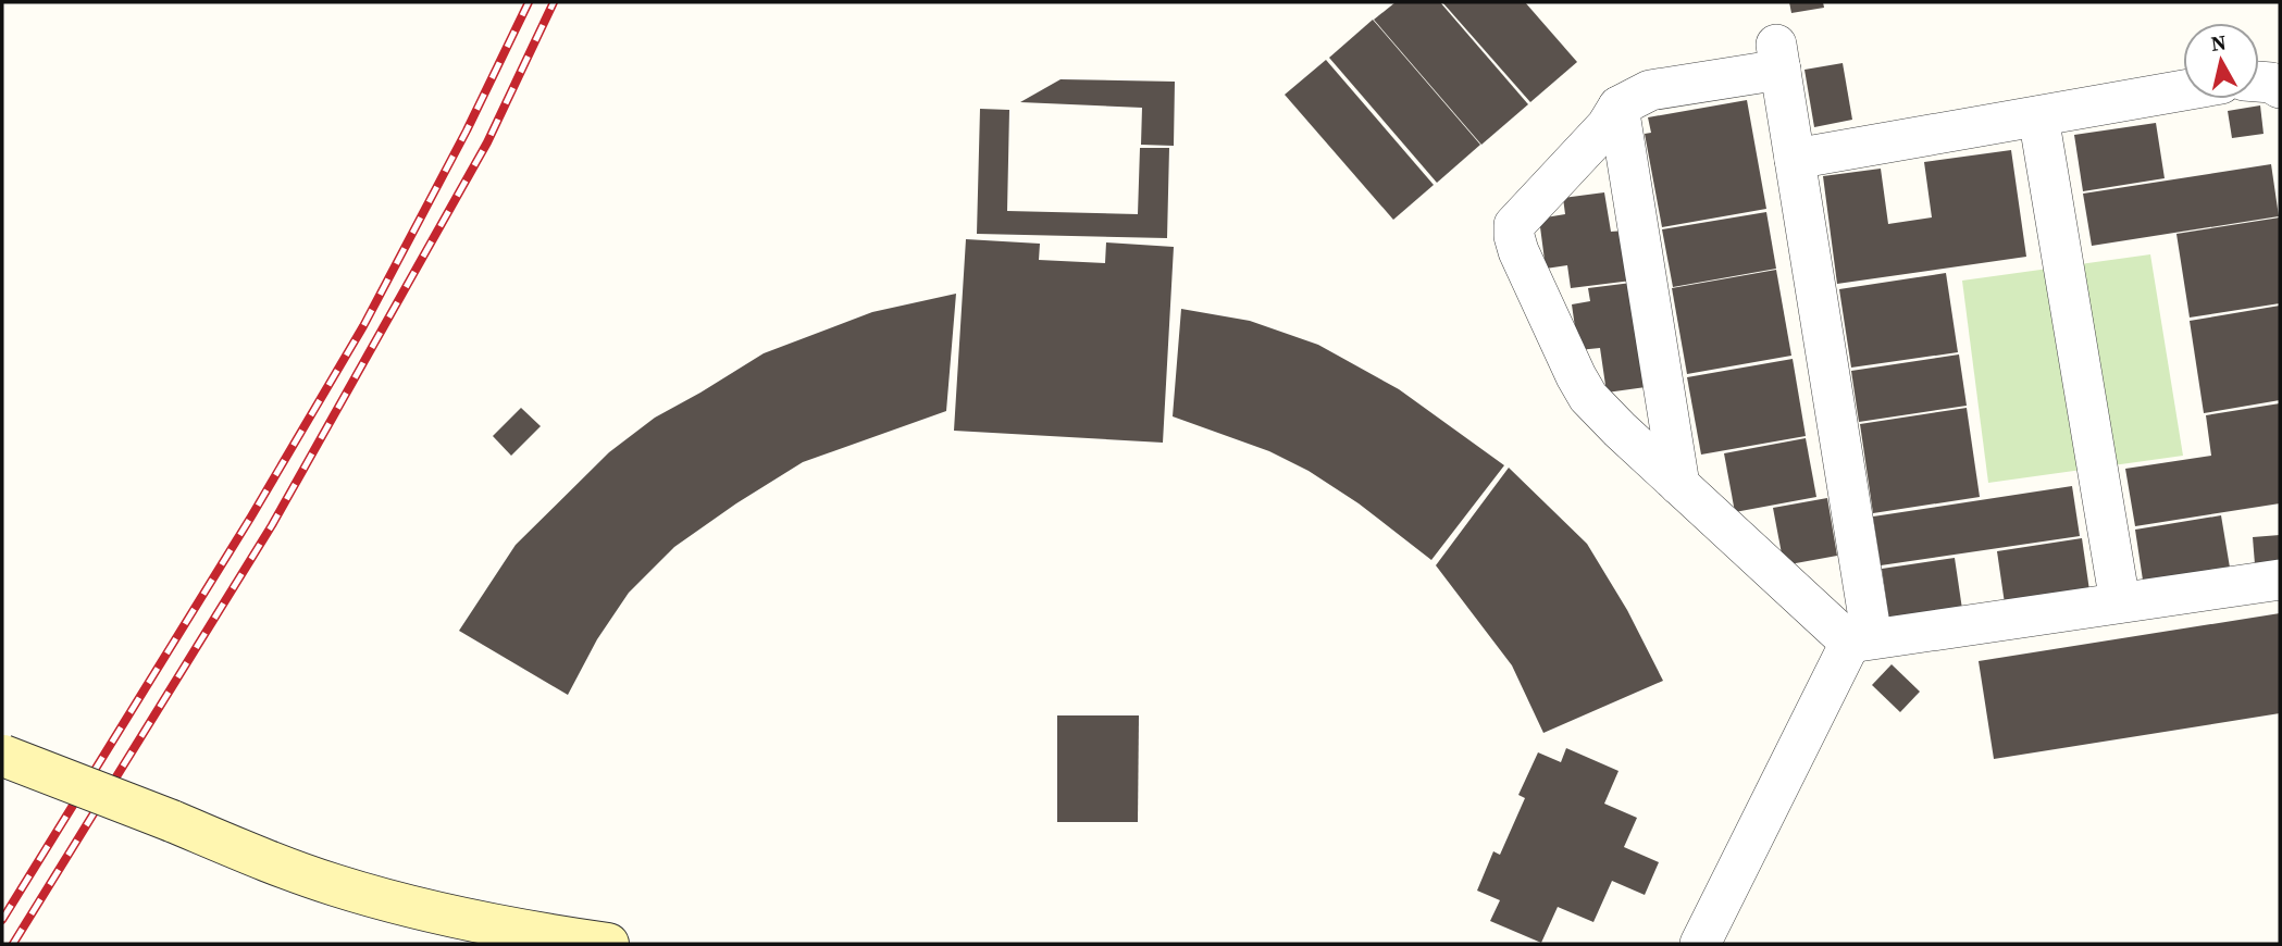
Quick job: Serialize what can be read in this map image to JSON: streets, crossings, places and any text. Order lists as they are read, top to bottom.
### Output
{
  "north": "top"
}
